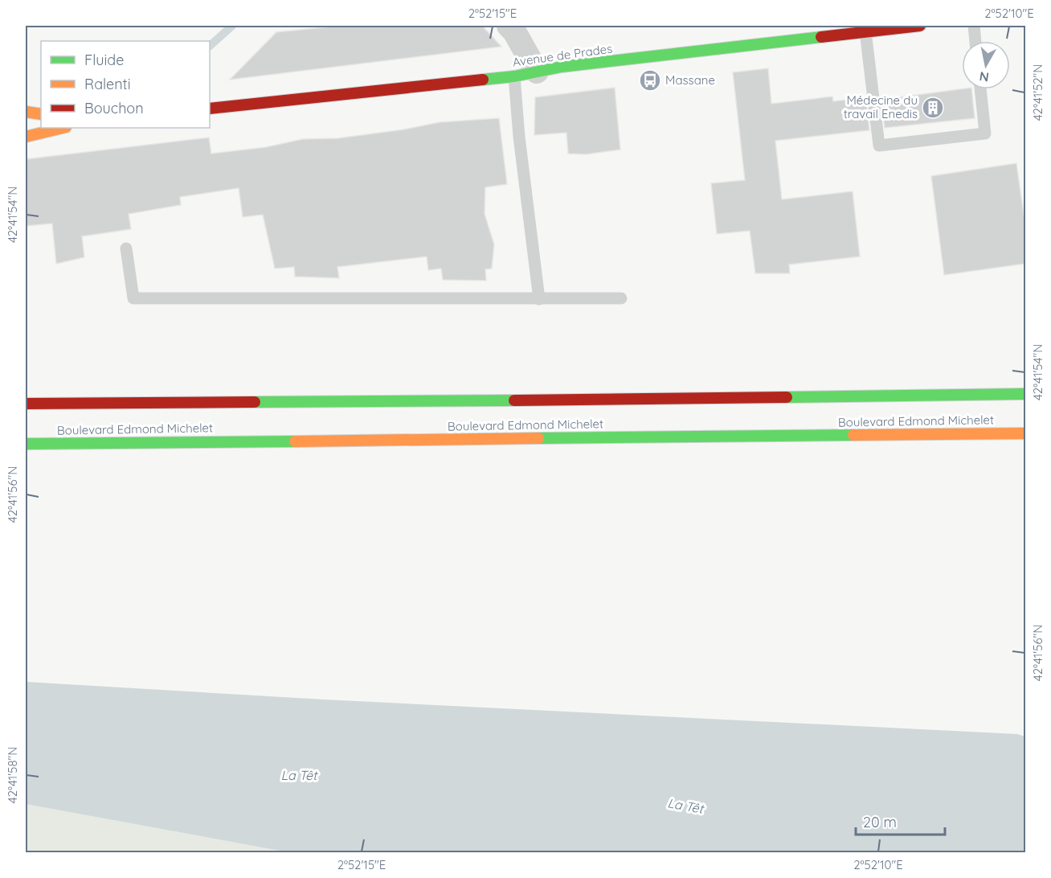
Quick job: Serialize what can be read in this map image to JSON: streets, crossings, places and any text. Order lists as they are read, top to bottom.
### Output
{
  "streets": {
    "main road": ["Avenue de Prades", "Boulevard Edmond Michelet"]
  },
  "water": ["La Têt"],
  "places": {
    "bus stop": ["Massane"],
    "building": ["Médecine du travail Enedis"]
  },
  "legend": ["Fluide", "Ralenti", "Bouchon"],
  "scale_bar": "20 m",
  "north": "bottom",
  "coordinates": [
    "2°52'15\"E",
    "2°52'10\"E",
    "42°41'52\"N",
    "42°41'54\"N",
    "42°41'56\"N",
    "42°41'58\"N"
  ]
}
